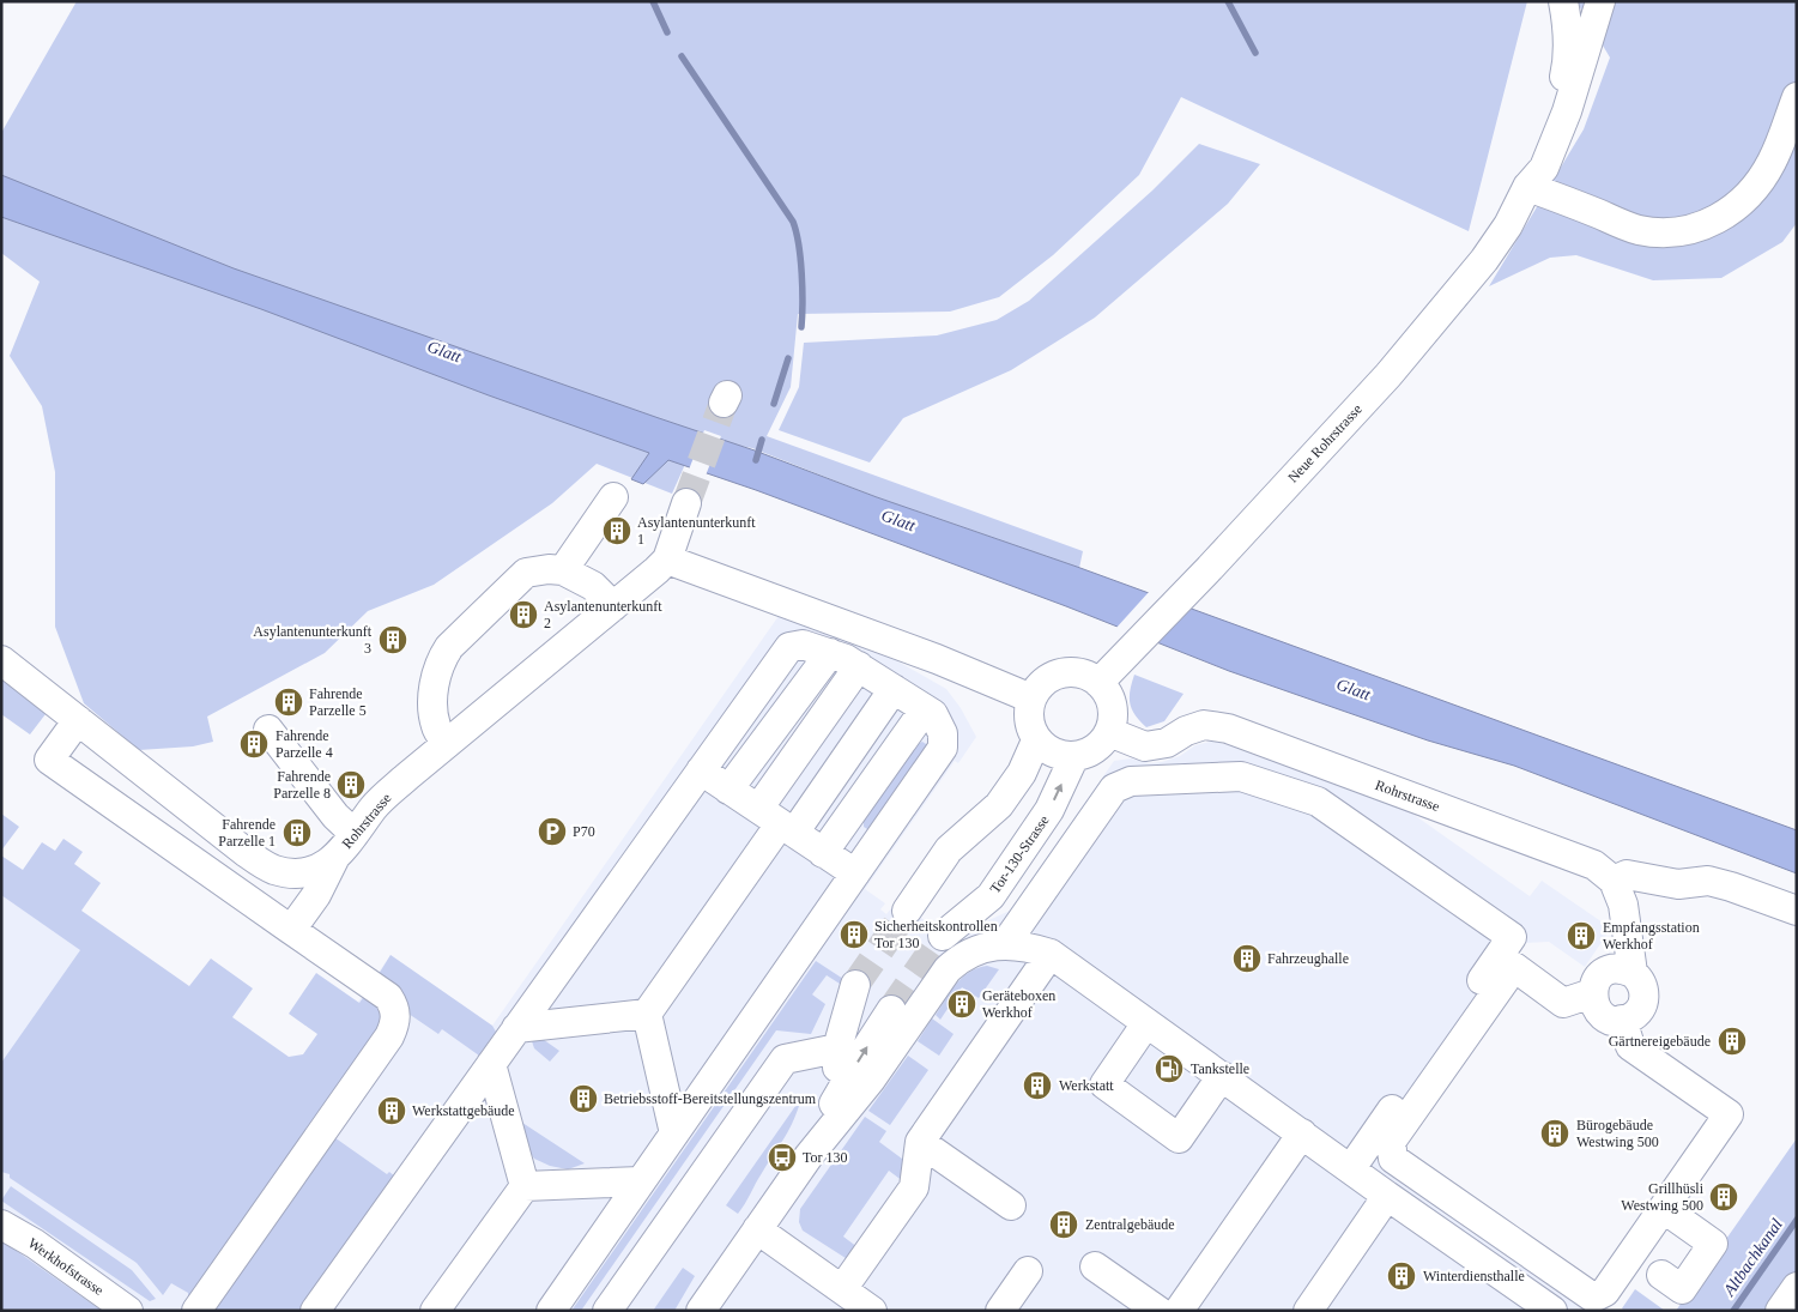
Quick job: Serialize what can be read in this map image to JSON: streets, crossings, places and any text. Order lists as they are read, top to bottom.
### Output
{
  "streets": {
    "street": [
      "Neue Rohrstrasse",
      "Rohrstrasse",
      "Tor-130-Strasse",
      "Werkhofstrasse"
    ]
  },
  "crossings": [
    ["Neue Rohrstrasse", "Rohrstrasse"],
    ["Neue Rohrstrasse", "Tor-130-Strasse"],
    ["Rohrstrasse", "Tor-130-Strasse"]
  ],
  "water": ["Glatt", "Altbachkanal"],
  "places": {
    "building": [
      "Asylantenunterkunft 1",
      "Asylantenunterkunft 2",
      "Asylantenunterkunft 3",
      "Fahrende Parzelle 5",
      "Fahrende Parzelle 4",
      "Fahrende Parzelle 8",
      "Fahrende Parzelle 1",
      "Sicherheitskontrollen Tor 130",
      "Empfangsstation Werkhof",
      "Fahrzeughalle",
      "Geräteboxen Werkhof",
      "Gärtnereigebäude",
      "Werkstatt",
      "Betriebsstoff-Bereitstellungszentrum",
      "Werkstattgebäude",
      "Bürogebäude Westwing 500",
      "Grillhüsli Westwing 500",
      "Zentralgebäude",
      "Winterdiensthalle"
    ],
    "parking": ["P70"],
    "fuel station": ["Tankstelle"],
    "bus stop": ["Tor 130"]
  }
}
